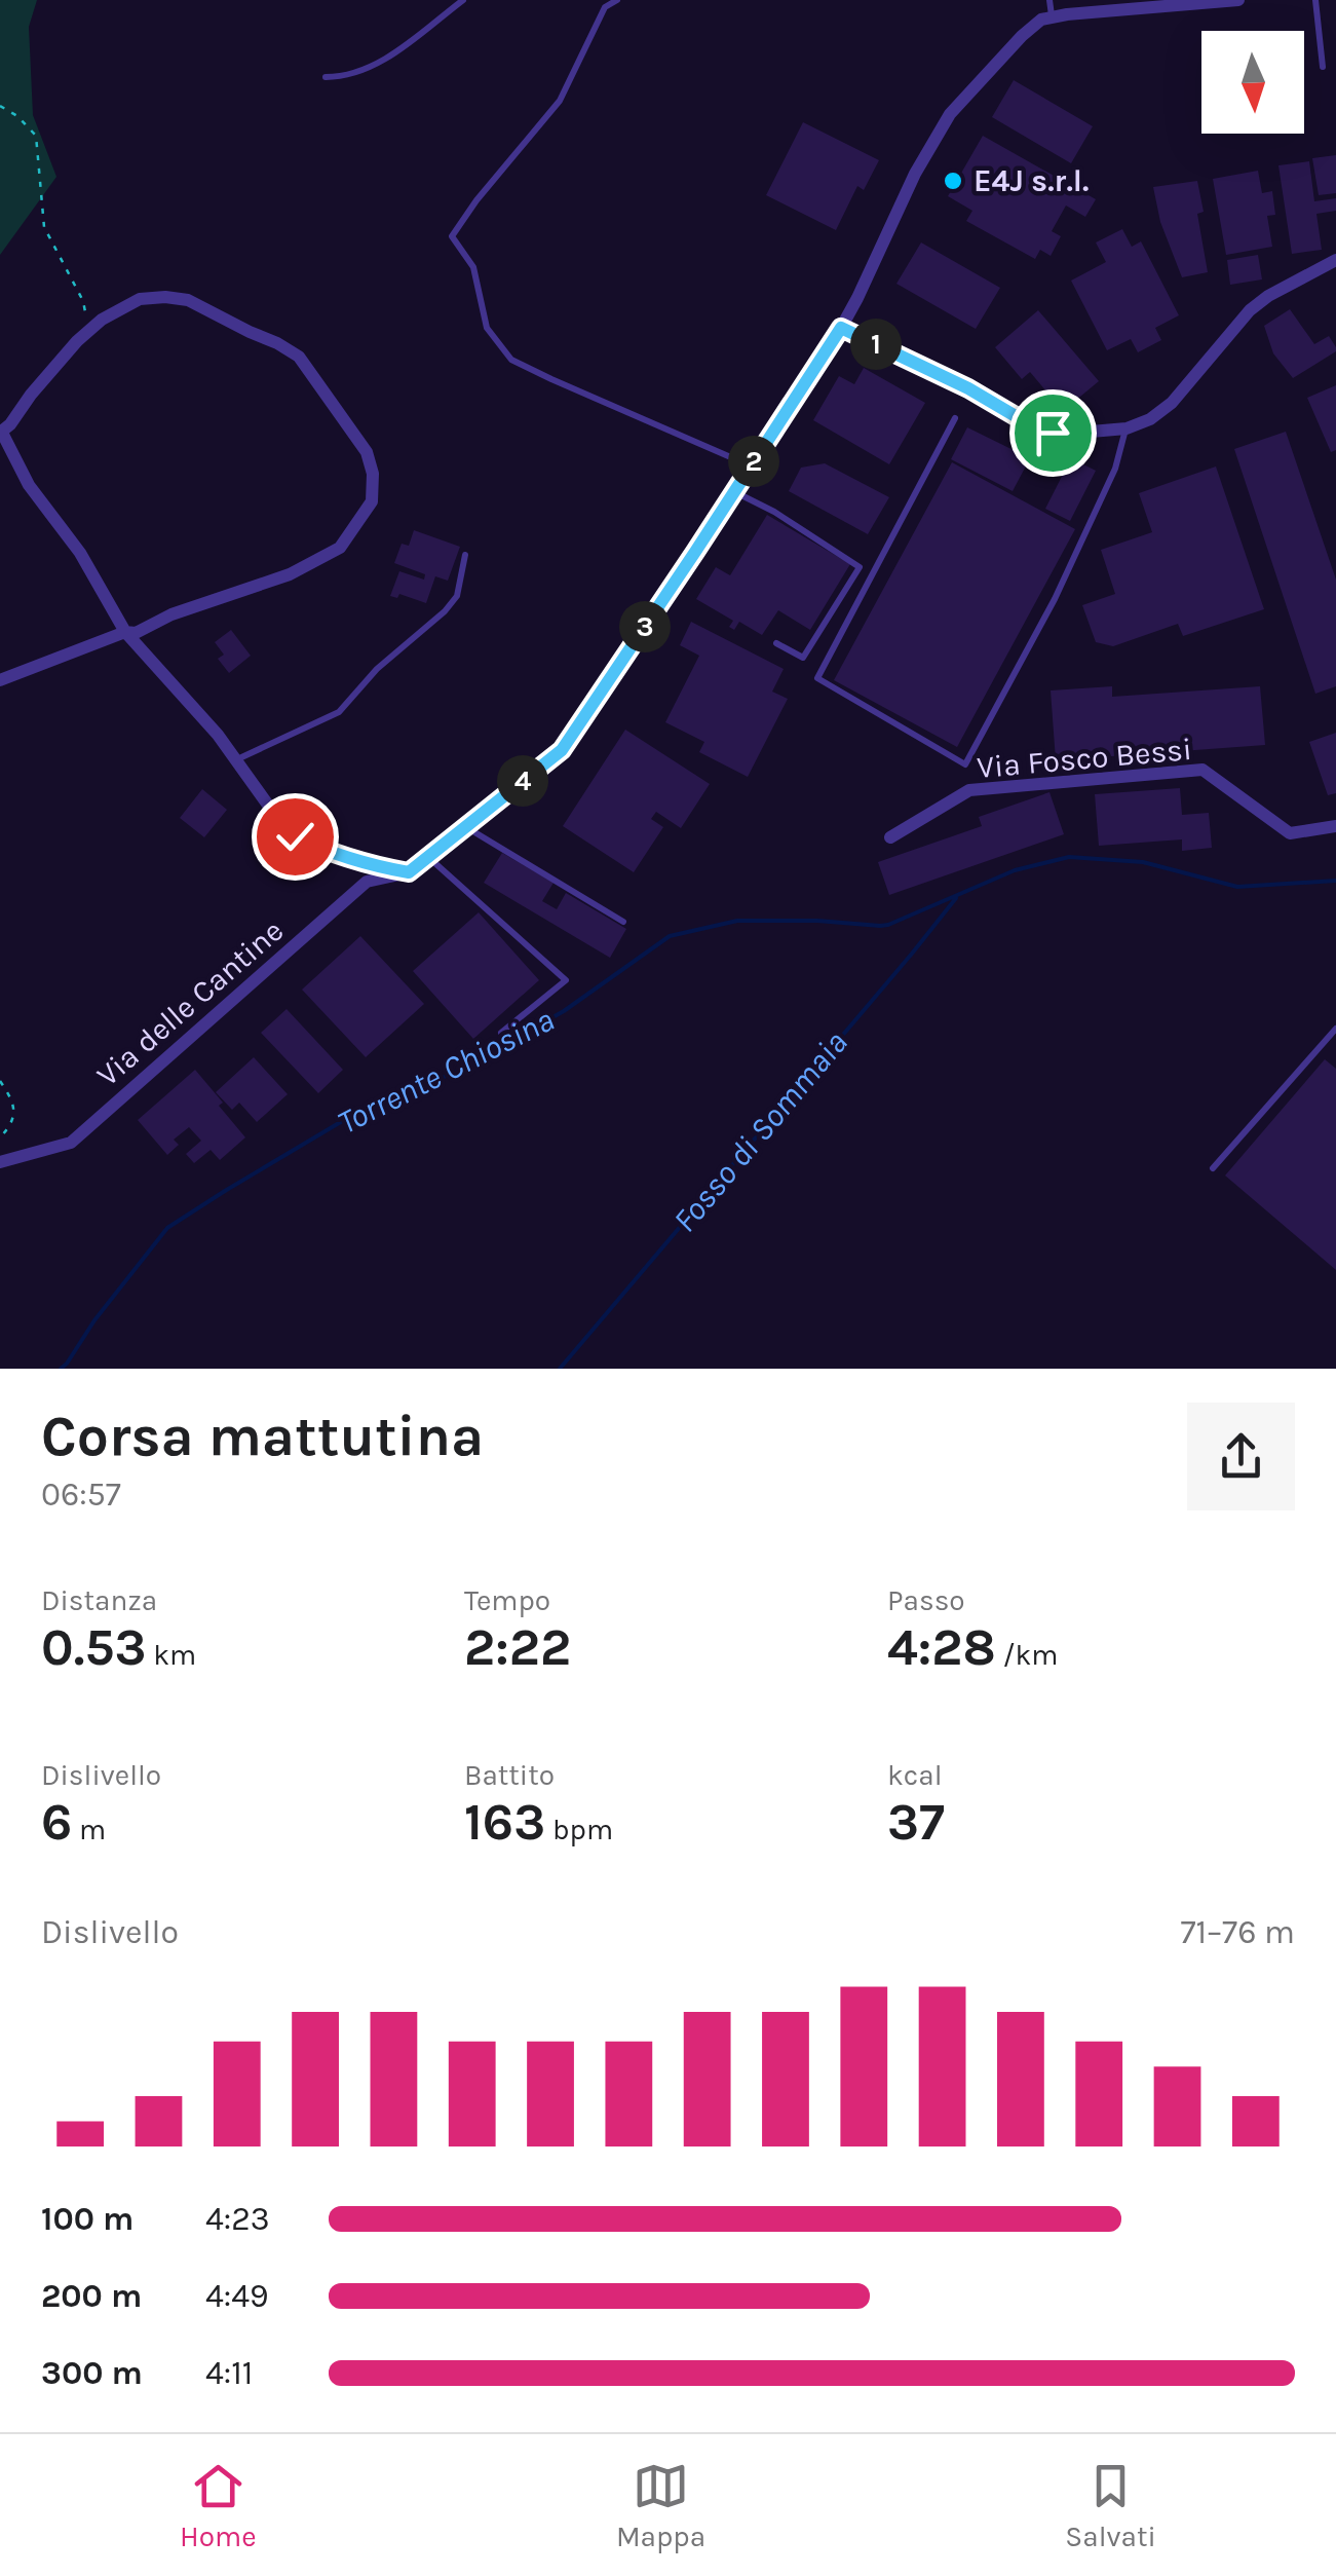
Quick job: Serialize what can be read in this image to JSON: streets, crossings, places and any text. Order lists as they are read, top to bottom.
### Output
{
  "streets": {
    "street": ["Via Fosco Bessi", "Via delle Cantine"]
  },
  "water": ["Torrente Chiosina", "Fosso di Sommaia"],
  "places": ["E4J s.r.l."],
  "north": "bottom",
  "page": {
    "pins": [
      "1",
      "2",
      "3",
      "4"
    ],
    "heading": ["Corsa mattutina", "06:57"],
    "stats": [
      ["Distanza", "0.53 km"],
      ["Tempo", "2:22"],
      ["Passo", "4:28 /km"],
      ["Dislivello", "6 m"],
      ["Battito", "163 bpm"],
      ["kcal", "37"]
    ],
    "chart": ["Dislivello", "71–76 m"],
    "list": [
      {
        "name": "100 m",
        "note": "4:23"
      },
      {
        "name": "200 m",
        "note": "4:49"
      },
      {
        "name": "300 m",
        "note": "4:11"
      }
    ],
    "tabs": ["Home", "Mappa", "Salvati"]
  }
}
